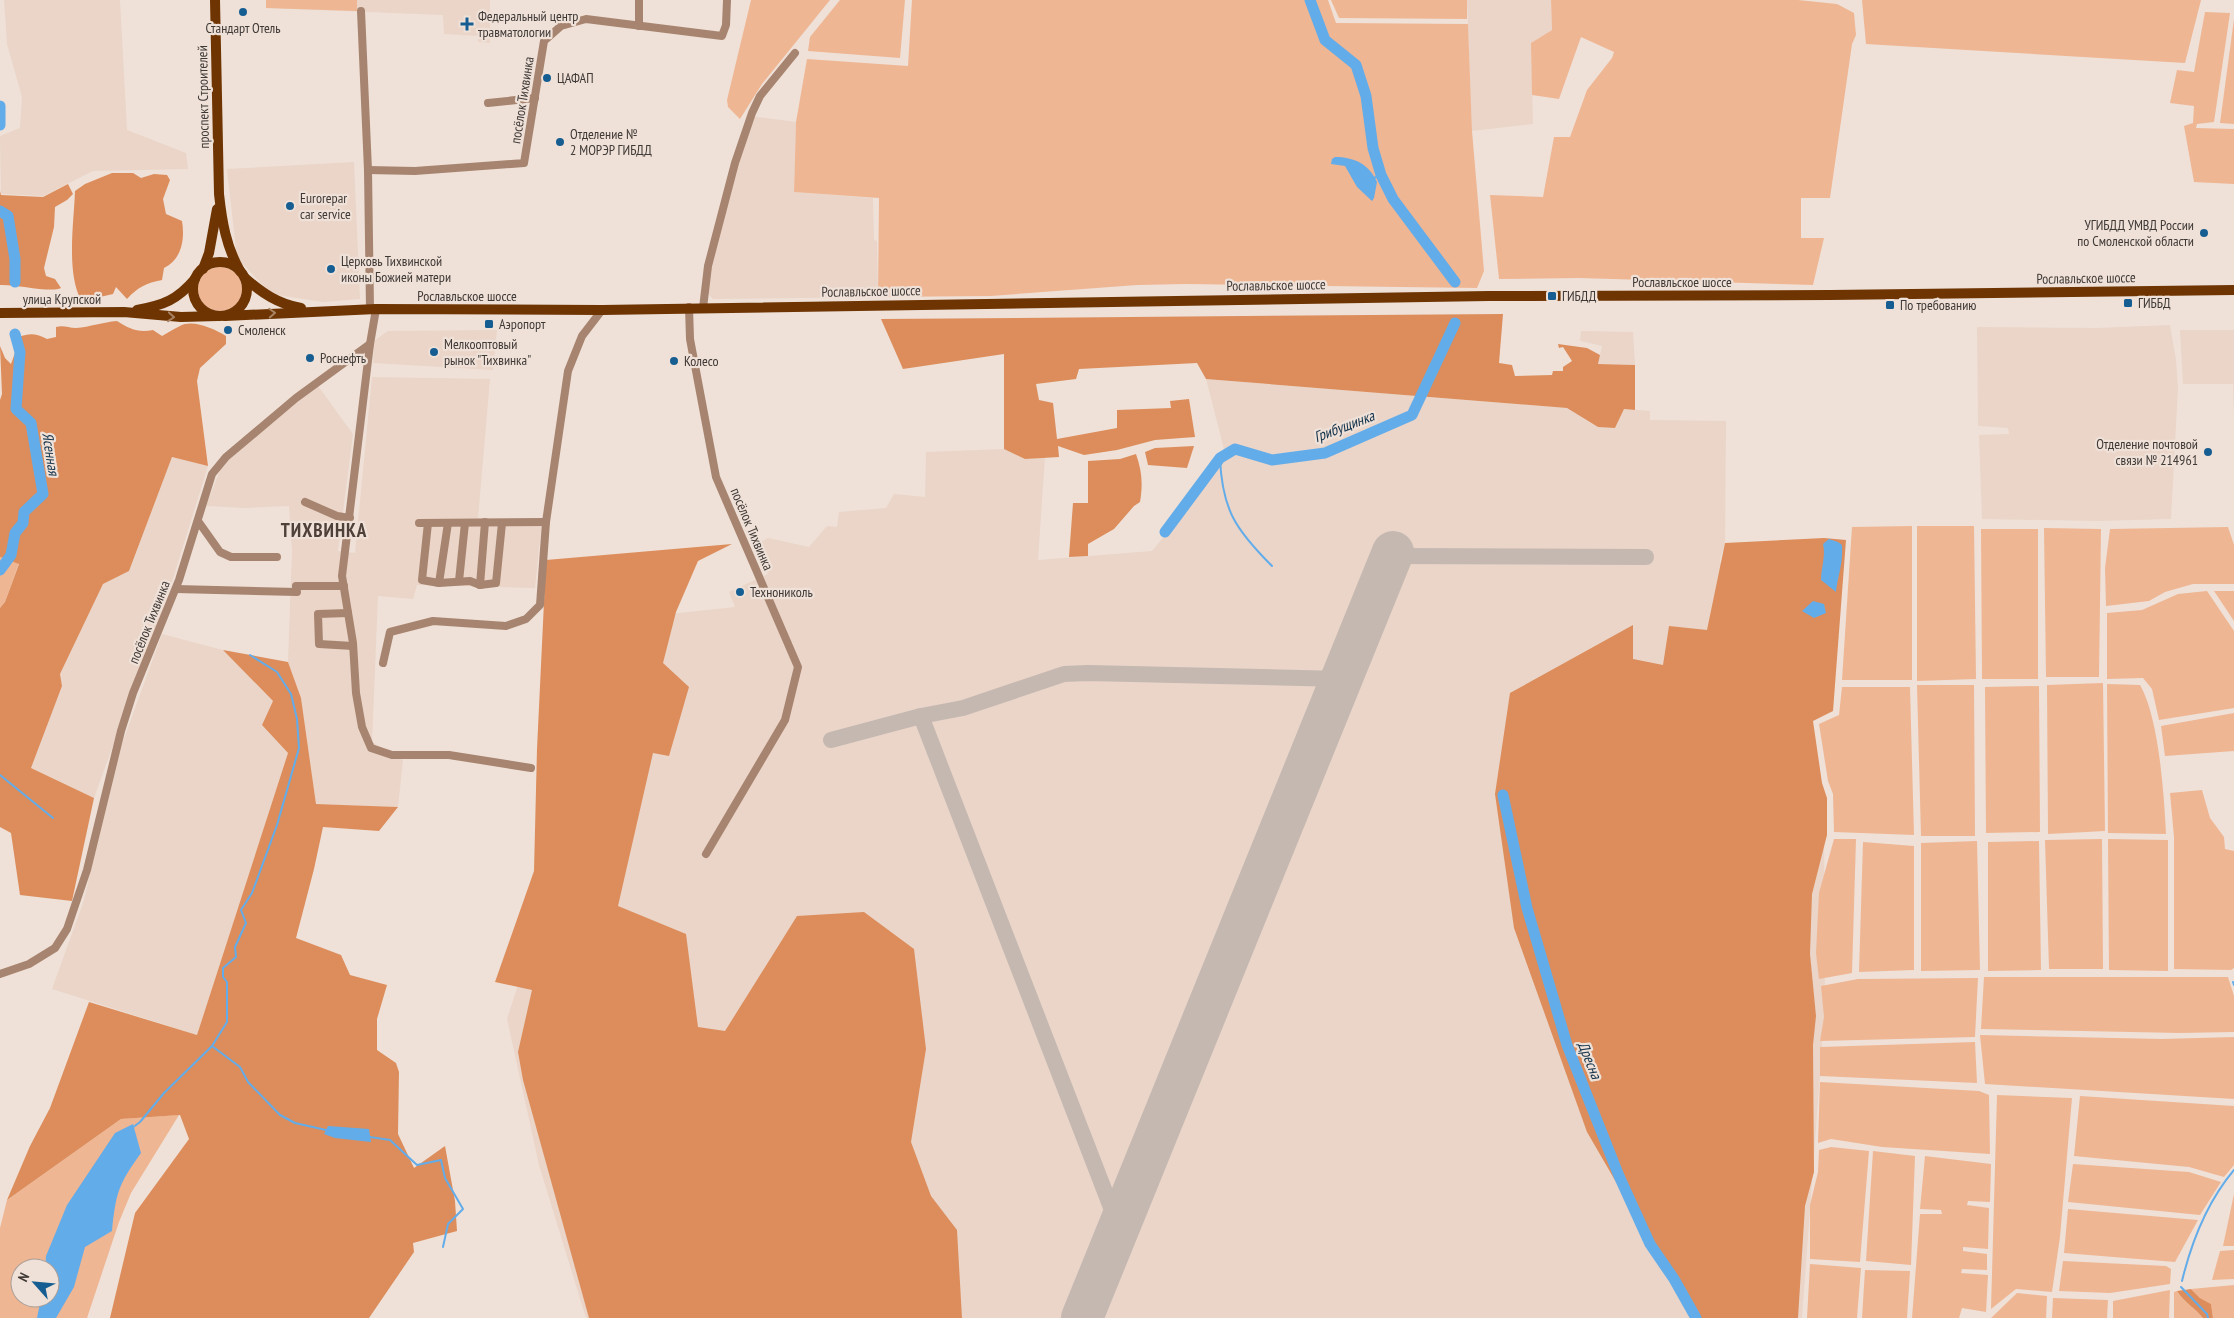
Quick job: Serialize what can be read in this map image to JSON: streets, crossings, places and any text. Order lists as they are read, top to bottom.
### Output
{
  "streets": {
    "main road": ["проспект Строителей", "Рославльское шоссе", "улица Крупской"],
    "street": ["посёлок Тихвинка"]
  },
  "crossings": [
    ["проспект Строителей", "Рославльское шоссе"],
    ["проспект Строителей", "улица Крупской"],
    ["посёлок Тихвинка", "Рославльское шоссе"],
    ["Рославльское шоссе", "улица Крупской"]
  ],
  "districts": ["ТИХВИНКА"],
  "water": ["Грибущинка", "Ясенная", "Дресна"],
  "places": {
    "other": [
      "Стандарт Отель",
      "ЦАФАП",
      "Отделение № 2 МОРЭР ГИБДД",
      "Eurorepar car service",
      "УГИБДД УМВД России по Смоленской области",
      "Церковь Тихвинской иконы Божией матери",
      "Смоленск",
      "Мелкооптовый рынок \"Тихвинка\"",
      "Роснефть",
      "Колесо",
      "Отделение почтовой связи № 214961",
      "Технониколь"
    ],
    "health": ["Федеральный центр травматологии"],
    "transit": [
      "ГИБДД",
      "ГИББД",
      "По требованию",
      "Аэропорт"
    ]
  },
  "north": "top left"
}
